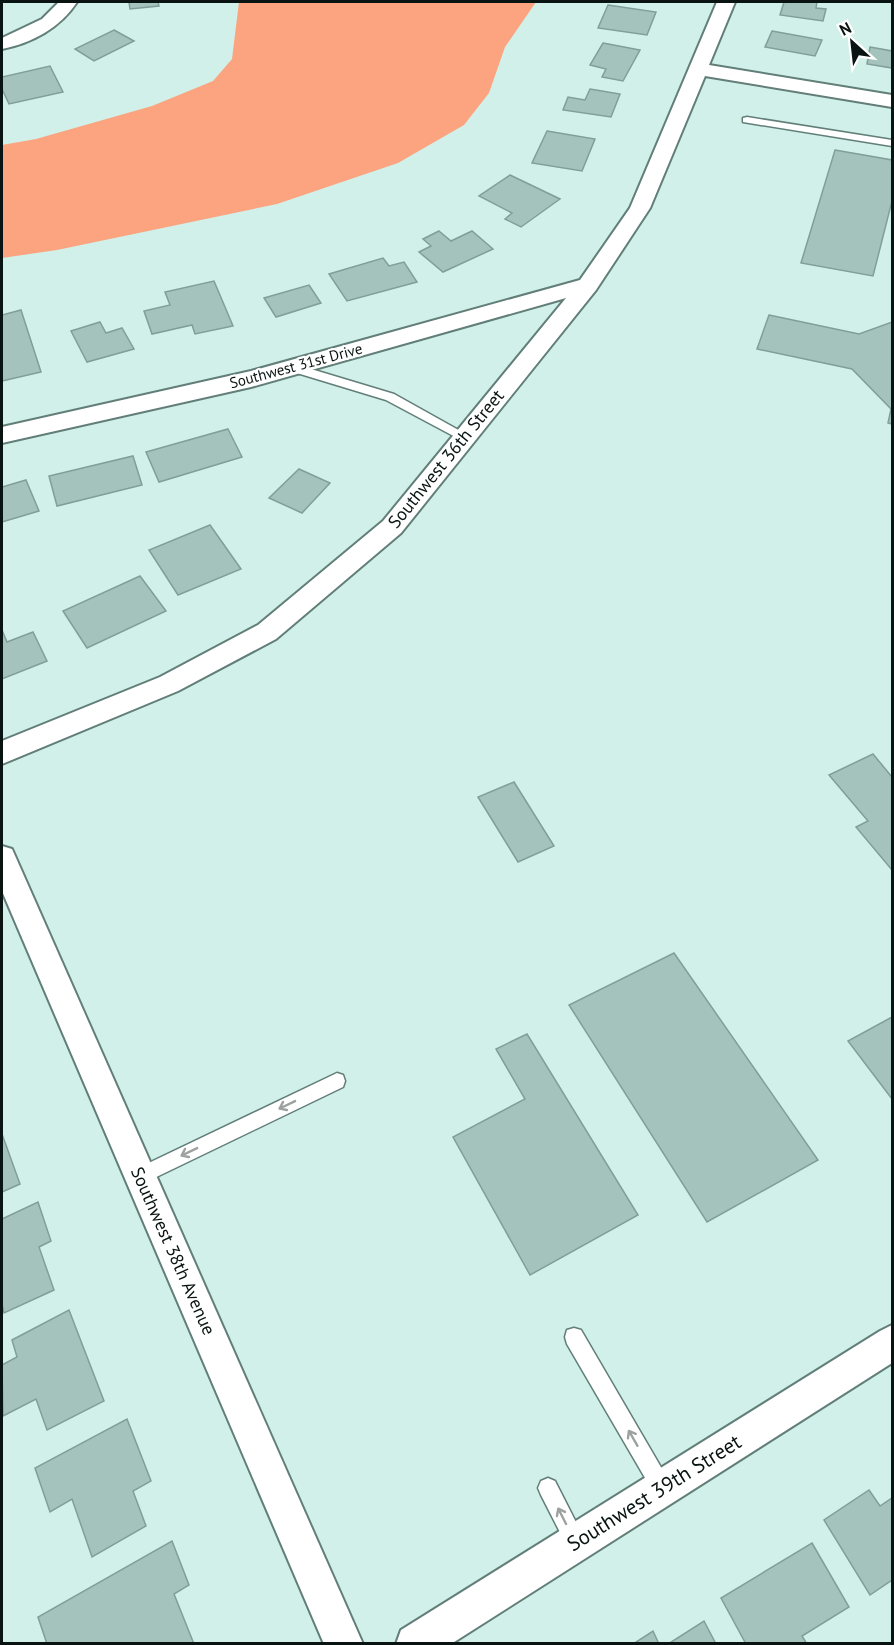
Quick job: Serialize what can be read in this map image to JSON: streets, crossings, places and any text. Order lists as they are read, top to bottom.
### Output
{
  "streets": {
    "street": [
      "Southwest 31st Drive",
      "Southwest 36th Street",
      "Southwest 38th Avenue",
      "Southwest 39th Street"
    ]
  },
  "crossings": [
    ["Southwest 31st Drive", "Southwest 36th Street"]
  ],
  "north": "top left"
}
